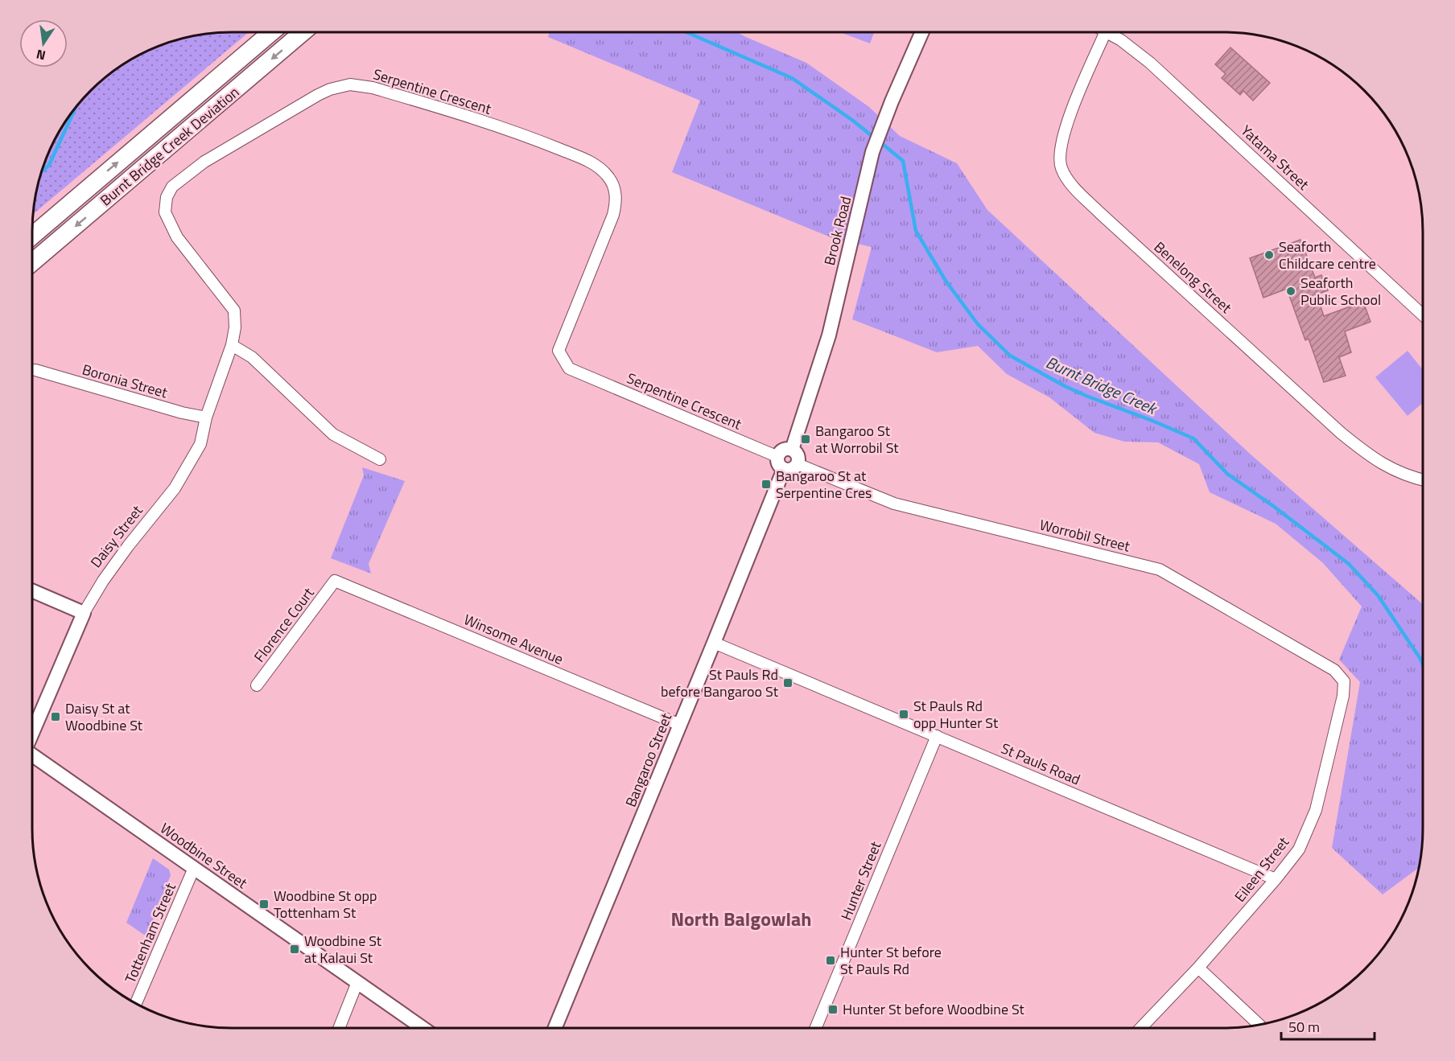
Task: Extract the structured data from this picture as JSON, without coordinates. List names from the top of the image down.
{
  "streets": {
    "highway": ["Burnt Bridge Creek Deviation"],
    "street": [
      "Serpentine Crescent",
      "Yatama Street",
      "Brook Road",
      "Benelong Street",
      "Boronia Street",
      "Worrobil Street",
      "Daisy Street",
      "Florence Court",
      "Winsome Avenue",
      "Bangaroo Street",
      "St Pauls Road",
      "Woodbine Street",
      "Eileen Street",
      "Hunter Street",
      "Tottenham Street"
    ]
  },
  "crossings": [
    ["Serpentine Crescent", "Brook Road"],
    ["Serpentine Crescent", "Worrobil Street"],
    ["Serpentine Crescent", "Daisy Street"],
    ["Serpentine Crescent", "Bangaroo Street"],
    ["Brook Road", "Worrobil Street"],
    ["Brook Road", "Bangaroo Street"],
    ["Boronia Street", "Daisy Street"],
    ["Worrobil Street", "Bangaroo Street"],
    ["Worrobil Street", "Eileen Street"],
    ["Florence Court", "Winsome Avenue"],
    ["Winsome Avenue", "Bangaroo Street"],
    ["Bangaroo Street", "St Pauls Road"],
    ["St Pauls Road", "Eileen Street"],
    ["St Pauls Road", "Hunter Street"],
    ["Woodbine Street", "Tottenham Street"]
  ],
  "districts": ["North Balgowlah"],
  "water": ["Burnt Bridge Creek"],
  "places": {
    "other": ["Seaforth Childcare centre", "Seaforth Public School"],
    "transit": [
      "Bangaroo St at Worrobil St",
      "Bangaroo St at Serpentine Cres",
      "St Pauls Rd before Bangaroo St",
      "St Pauls Rd opp Hunter St",
      "Daisy St at Woodbine St",
      "Woodbine St opp Tottenham St",
      "Woodbine St at Kalaui St",
      "Hunter St before St Pauls Rd",
      "Hunter St before Woodbine St"
    ]
  },
  "scale_bar": "50 m",
  "north": "bottom"
}
